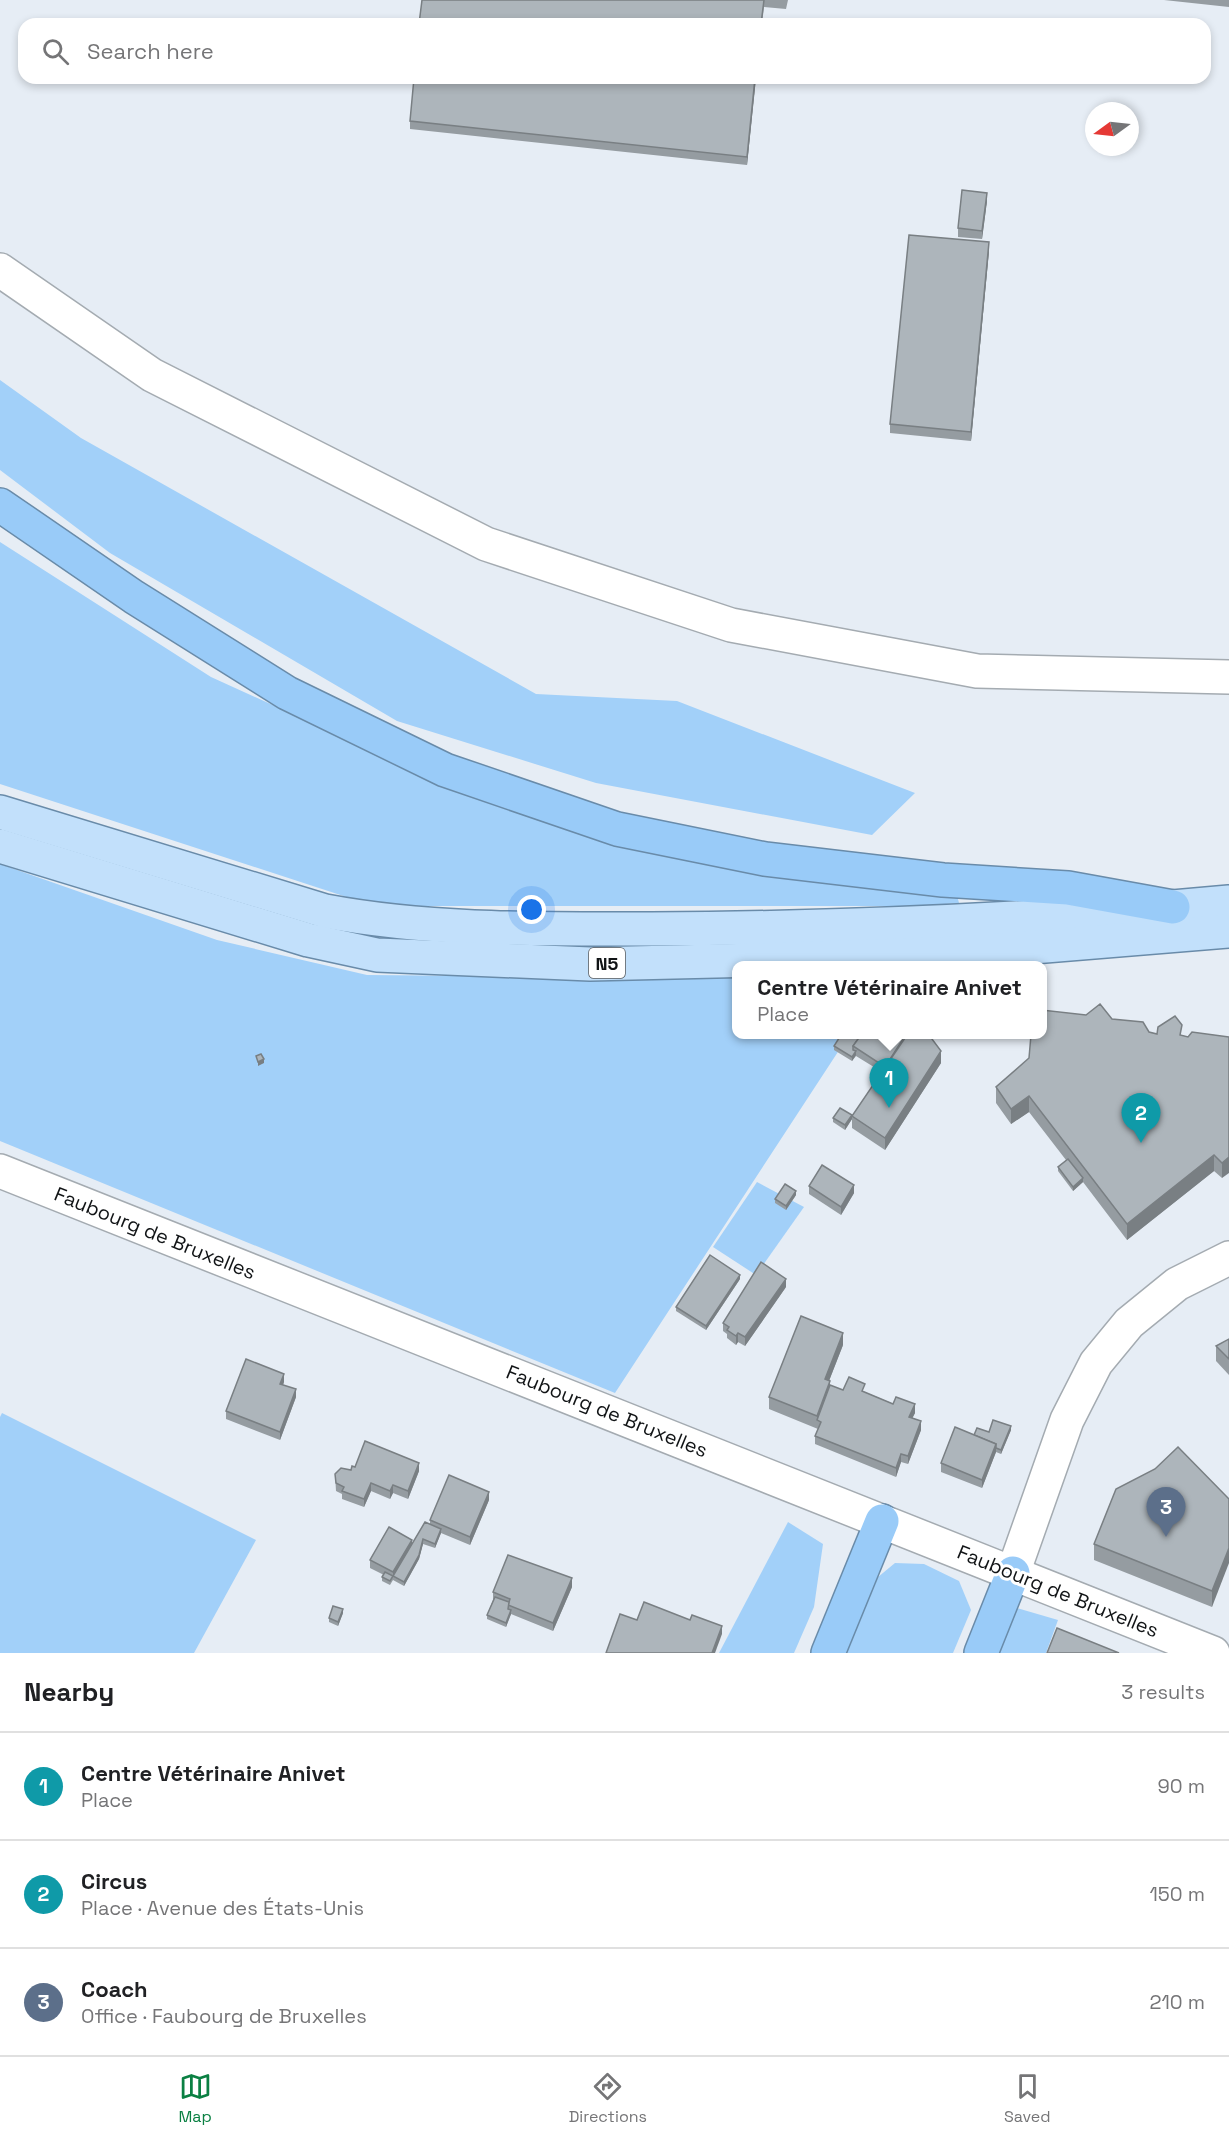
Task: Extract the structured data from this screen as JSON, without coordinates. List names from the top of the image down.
{
  "streets": {
    "main road": ["N5"],
    "street": ["Faubourg de Bruxelles"]
  },
  "north": "left",
  "page": {
    "search": "Search here",
    "popup": ["Centre Vétérinaire Anivet", "Place"],
    "pins": ["1", "2", "3"],
    "heading": ["Nearby", "3 results"],
    "list": [
      {
        "mark": "1",
        "name": "Centre Vétérinaire Anivet",
        "note": "Place",
        "value": "90 m"
      },
      {
        "mark": "2",
        "name": "Circus",
        "note": "Place · Avenue des États-Unis",
        "value": "150 m"
      },
      {
        "mark": "3",
        "name": "Coach",
        "note": "Office · Faubourg de Bruxelles",
        "value": "210 m"
      }
    ],
    "nav": ["Map", "Directions", "Saved"]
  }
}
